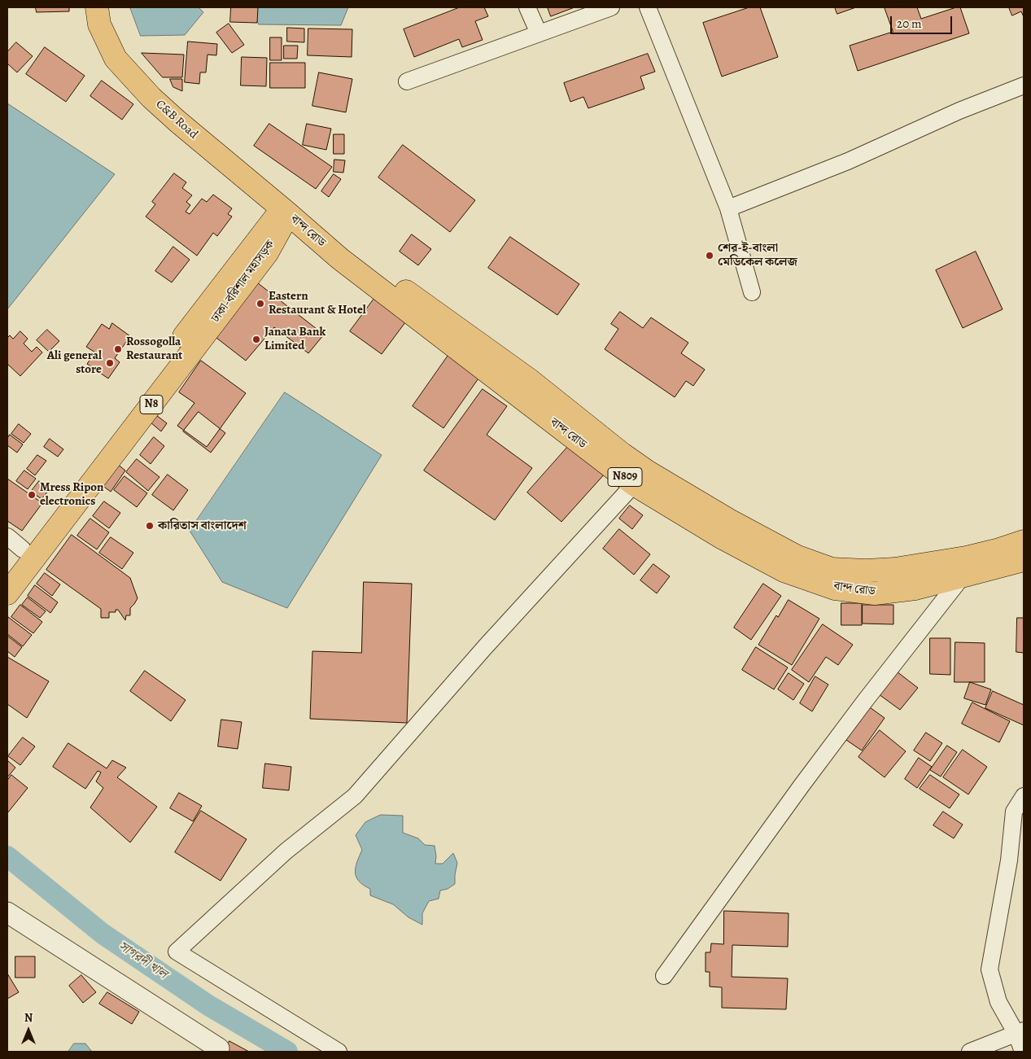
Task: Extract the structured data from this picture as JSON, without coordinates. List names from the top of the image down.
{
  "streets": {
    "highway": [
      "C&B Road",
      "বান্দ রোড",
      "ঢাকা-বরিশাল মহাসড়ক",
      "N8",
      "N809"
    ]
  },
  "crossings": [
    ["C&B Road", "বান্দ রোড"],
    ["C&B Road", "ঢাকা-বরিশাল মহাসড়ক"],
    ["বান্দ রোড", "ঢাকা-বরিশাল মহাসড়ক"]
  ],
  "water": ["সাগরদী খাল"],
  "places": [
    "শের-ই-বাংলা মেডিকেল কলেজ",
    "Eastern Restaurant & Hotel",
    "Janata Bank Limited",
    "Rossogolla Restaurant",
    "Ali general store",
    "Mress Ripon electronics",
    "কারিতাস বাংলাদেশ"
  ],
  "scale_bar": "20 m",
  "north": "top"
}
